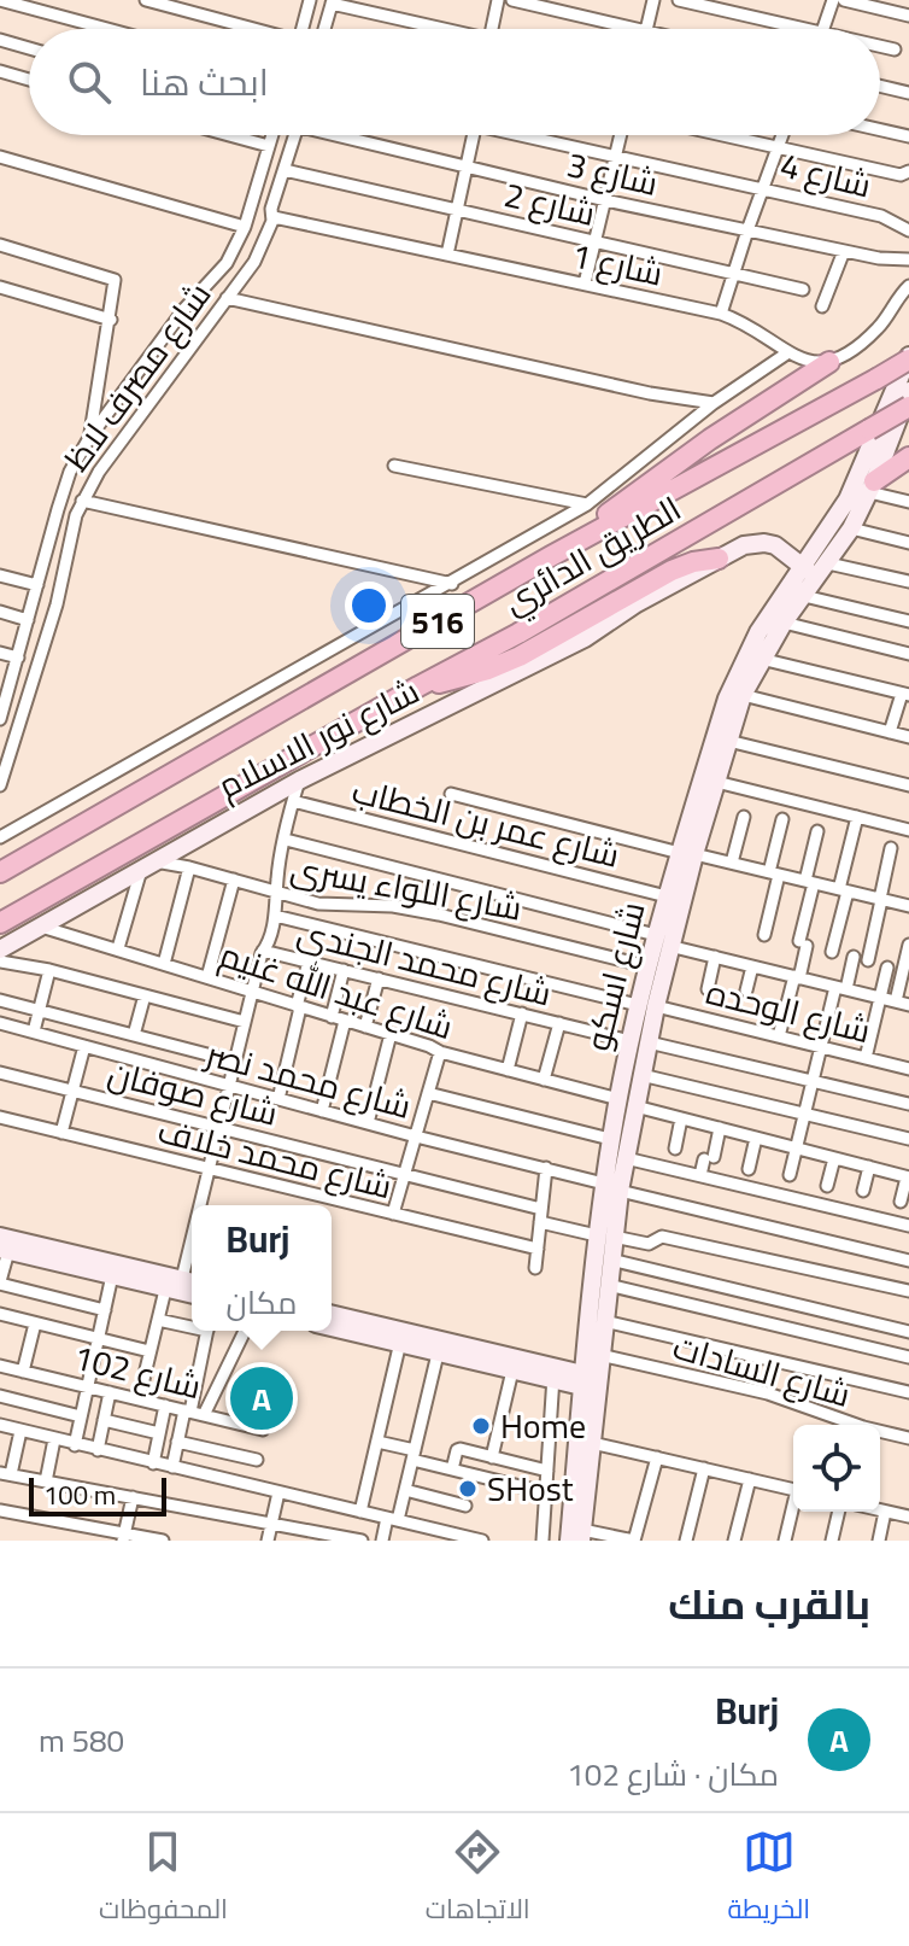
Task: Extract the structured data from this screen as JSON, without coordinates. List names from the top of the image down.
{
  "streets": {
    "highway": ["الطريق الدائري", "516"],
    "main road": ["شارع نور الاسلام", "شارع اسكو"],
    "street": [
      "شارع 3",
      "شارع 4",
      "شارع 2",
      "شارع 1",
      "شارع مصرف لاظ",
      "شارع عمر بن الخطاب",
      "شارع اللواء يسرى",
      "شارع محمد الجندى",
      "شارع عبد الله غنيم",
      "شارع الوحده",
      "شارع محمد نصر",
      "شارع صوفان",
      "شارع محمد خلاف",
      "شارع السادات",
      "شارع 102"
    ]
  },
  "crossings": [
    ["شارع 2", "شارع مصرف لاظ"],
    ["شارع 1", "شارع مصرف لاظ"],
    ["شارع نور الاسلام", "شارع اللواء يسرى"],
    ["شارع نور الاسلام", "شارع اسكو"],
    ["شارع نور الاسلام", "شارع عبد الله غنيم"],
    ["شارع عمر بن الخطاب", "شارع اسكو"],
    ["شارع اللواء يسرى", "شارع اسكو"],
    ["شارع محمد الجندى", "شارع اسكو"],
    ["شارع اسكو", "شارع عبد الله غنيم"],
    ["شارع اسكو", "شارع الوحده"],
    ["شارع اسكو", "شارع محمد نصر"],
    ["شارع اسكو", "شارع السادات"]
  ],
  "places": ["Home", "SHost"],
  "scale_bar": "100 m",
  "page": {
    "search": "ابحث هنا",
    "popup": ["Burj", "مكان"],
    "pins": "A",
    "scale": "100 m",
    "heading": "بالقرب منك",
    "list": [
      {
        "mark": "A",
        "name": "Burj",
        "note": "مكان · شارع 102",
        "value": "580 m"
      }
    ],
    "nav": ["الخريطة", "الاتجاهات", "المحفوظات"]
  }
}
